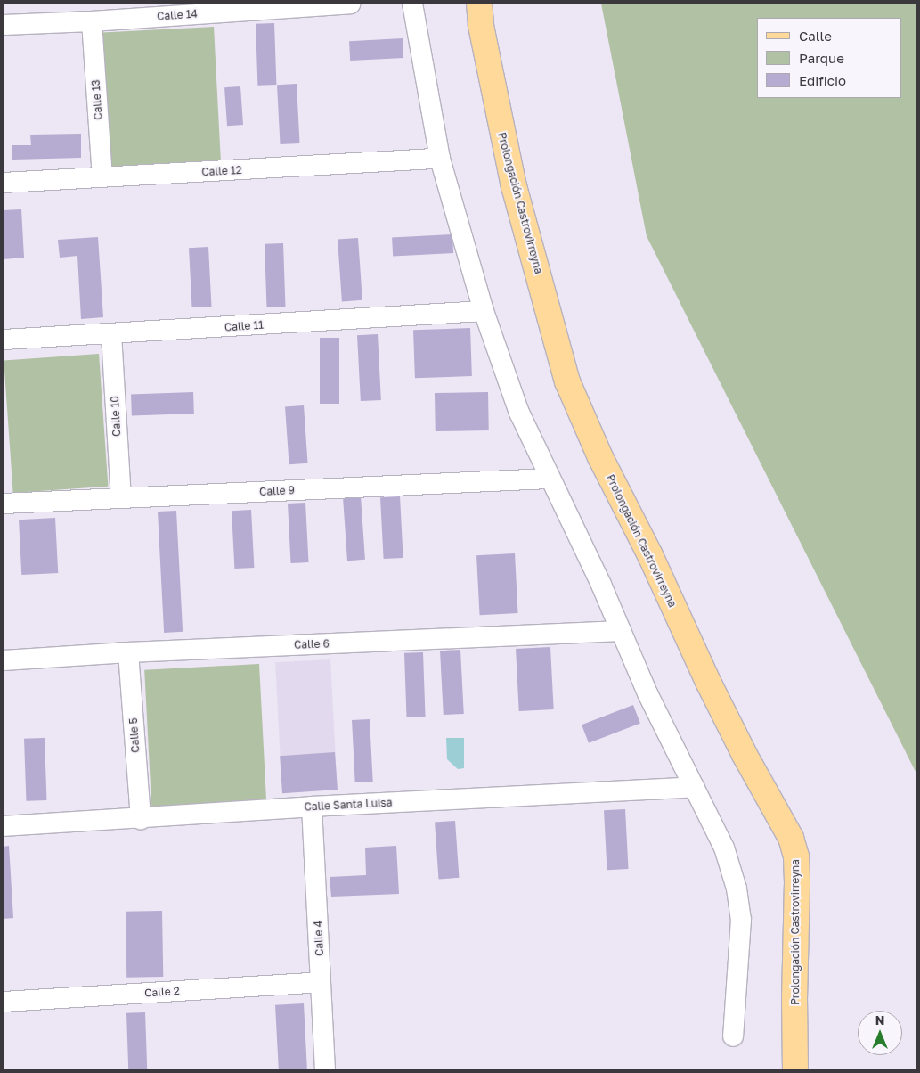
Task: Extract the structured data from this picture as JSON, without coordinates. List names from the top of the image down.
{
  "streets": {
    "main road": ["Prolongación Castrovirreyna"],
    "street": [
      "Calle 14",
      "Calle 13",
      "Calle 12",
      "Calle 11",
      "Calle 10",
      "Calle 9",
      "Calle 6",
      "Calle 5",
      "Calle Santa Luisa",
      "Calle 4",
      "Calle 2"
    ]
  },
  "crossings": [
    ["Calle 14", "Calle 13"],
    ["Calle 13", "Calle 12"],
    ["Calle 11", "Calle 10"],
    ["Calle 10", "Calle 9"],
    ["Calle 6", "Calle 5"],
    ["Calle 5", "Calle Santa Luisa"],
    ["Calle Santa Luisa", "Calle 4"],
    ["Calle 4", "Calle 2"]
  ],
  "legend": ["Calle", "Parque", "Edificio"],
  "north": "top"
}
